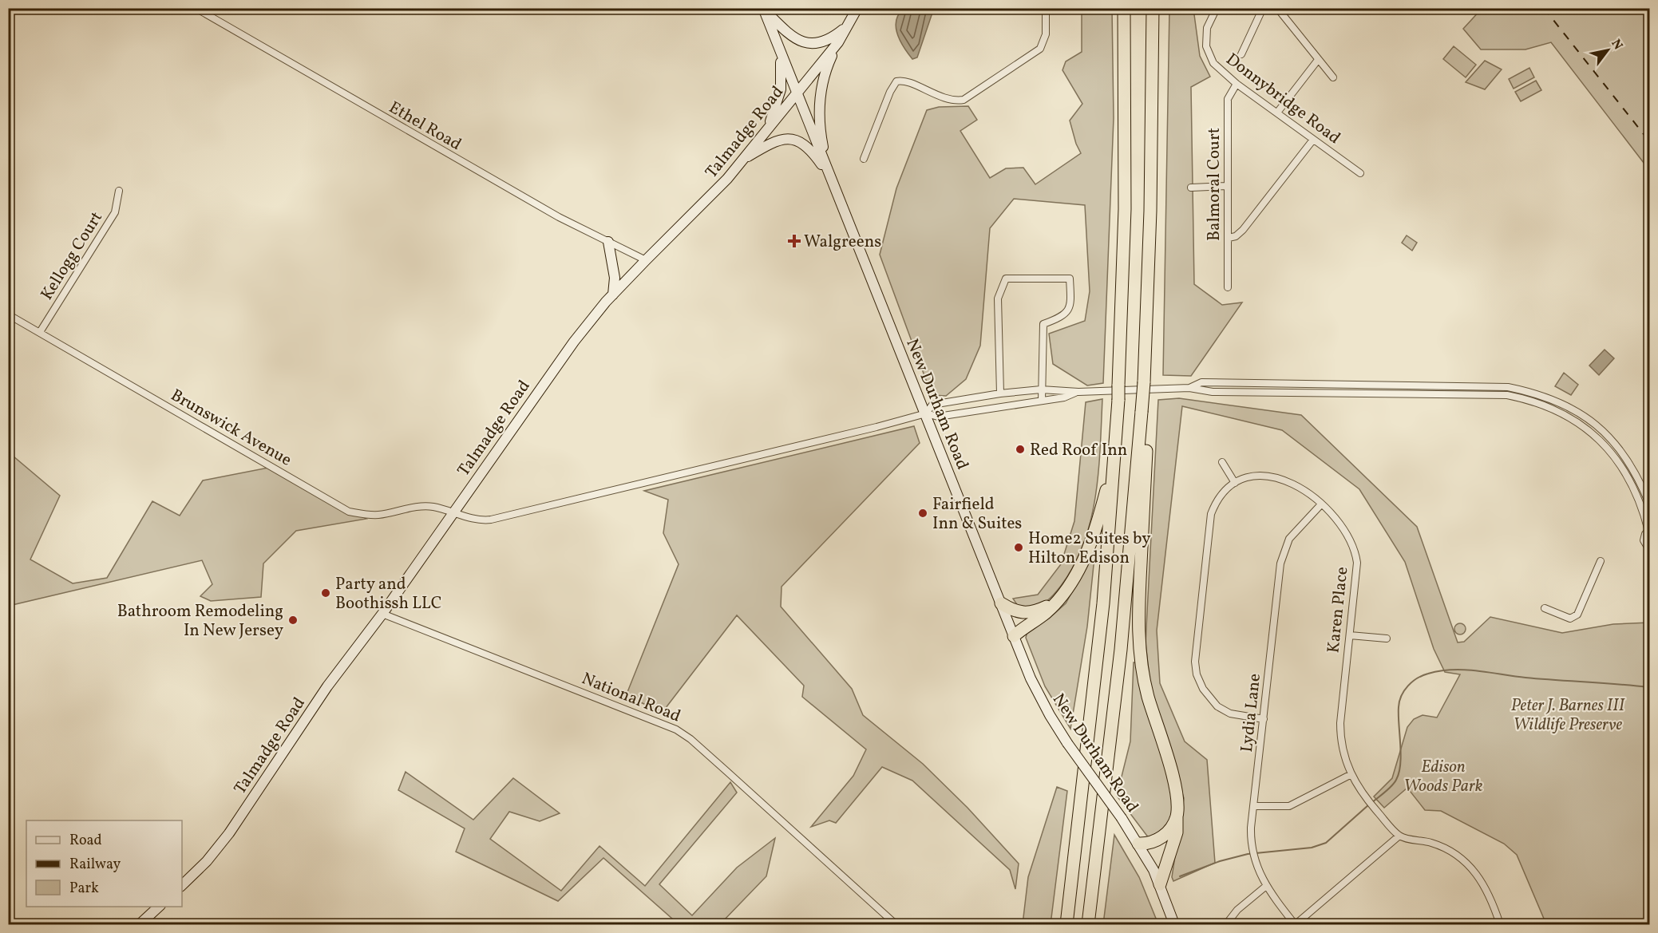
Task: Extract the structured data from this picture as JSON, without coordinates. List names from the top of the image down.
{
  "streets": {
    "street": [
      "Donnybridge Road",
      "Ethel Road",
      "Talmadge Road",
      "Balmoral Court",
      "Kellogg Court",
      "New Durham Road",
      "Brunswick Avenue",
      "Karen Place",
      "National Road",
      "Lydia Lane"
    ]
  },
  "crossings": [
    ["Donnybridge Road", "Balmoral Court"],
    ["Ethel Road", "Talmadge Road"],
    ["Talmadge Road", "New Durham Road"],
    ["Talmadge Road", "Brunswick Avenue"],
    ["Talmadge Road", "National Road"],
    ["Kellogg Court", "Brunswick Avenue"],
    ["New Durham Road", "Brunswick Avenue"],
    ["Karen Place", "Lydia Lane"]
  ],
  "parks": ["Peter J. Barnes III Wildlife Preserve", "Edison Woods Park"],
  "places": {
    "health": ["Walgreens"],
    "other": [
      "Red Roof Inn",
      "Fairfield Inn & Suites",
      "Home2 Suites by Hilton Edison",
      "Party and Boothissh LLC",
      "Bathroom Remodeling In New Jersey"
    ]
  },
  "legend": ["Road", "Railway", "Park"],
  "north": "top right"
}
